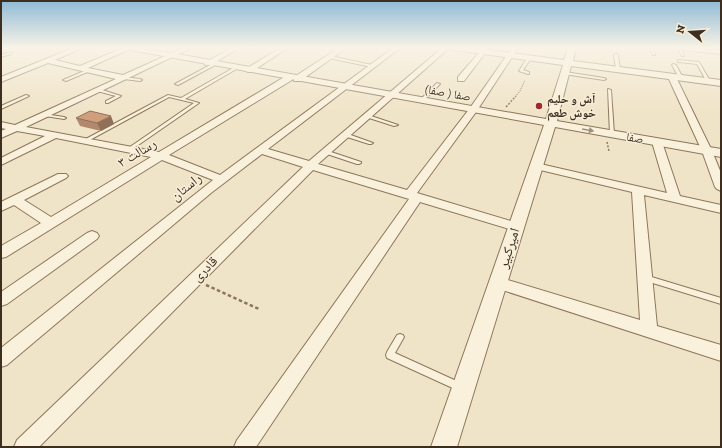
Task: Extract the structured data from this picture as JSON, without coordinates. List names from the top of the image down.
{
  "streets": {
    "street": [
      "صفا ( صفا)",
      "صفا",
      "رسالت ۳",
      "راستان",
      "امیرکبیر",
      "قادری"
    ]
  },
  "crossings": [
    ["صفا ( صفا)", "صفا"],
    ["صفا ( صفا)", "رسالت ۳"],
    ["صفا ( صفا)", "راستان"],
    ["صفا ( صفا)", "امیرکبیر"],
    ["صفا ( صفا)", "قادری"],
    ["صفا", "امیرکبیر"]
  ],
  "places": ["آش و حلیم خوش طعم"],
  "north": "left"
}
